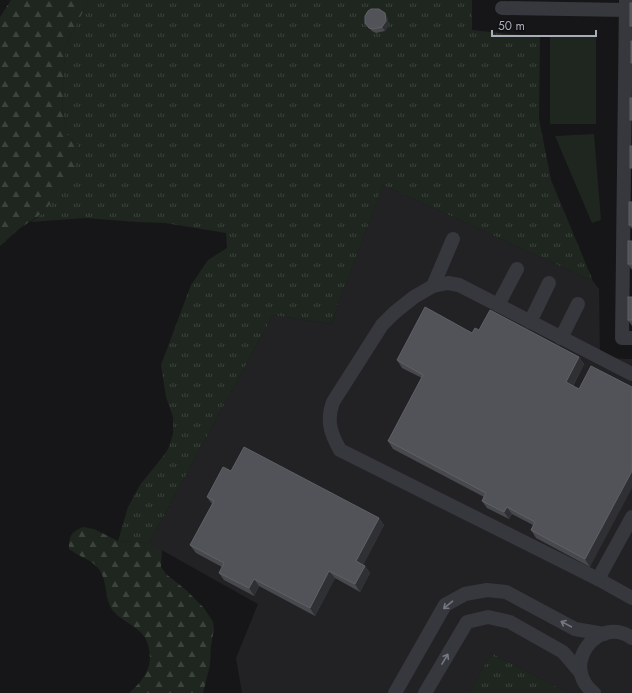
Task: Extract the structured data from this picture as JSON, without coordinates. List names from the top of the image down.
{
  "scale_bar": "50 m"
}
